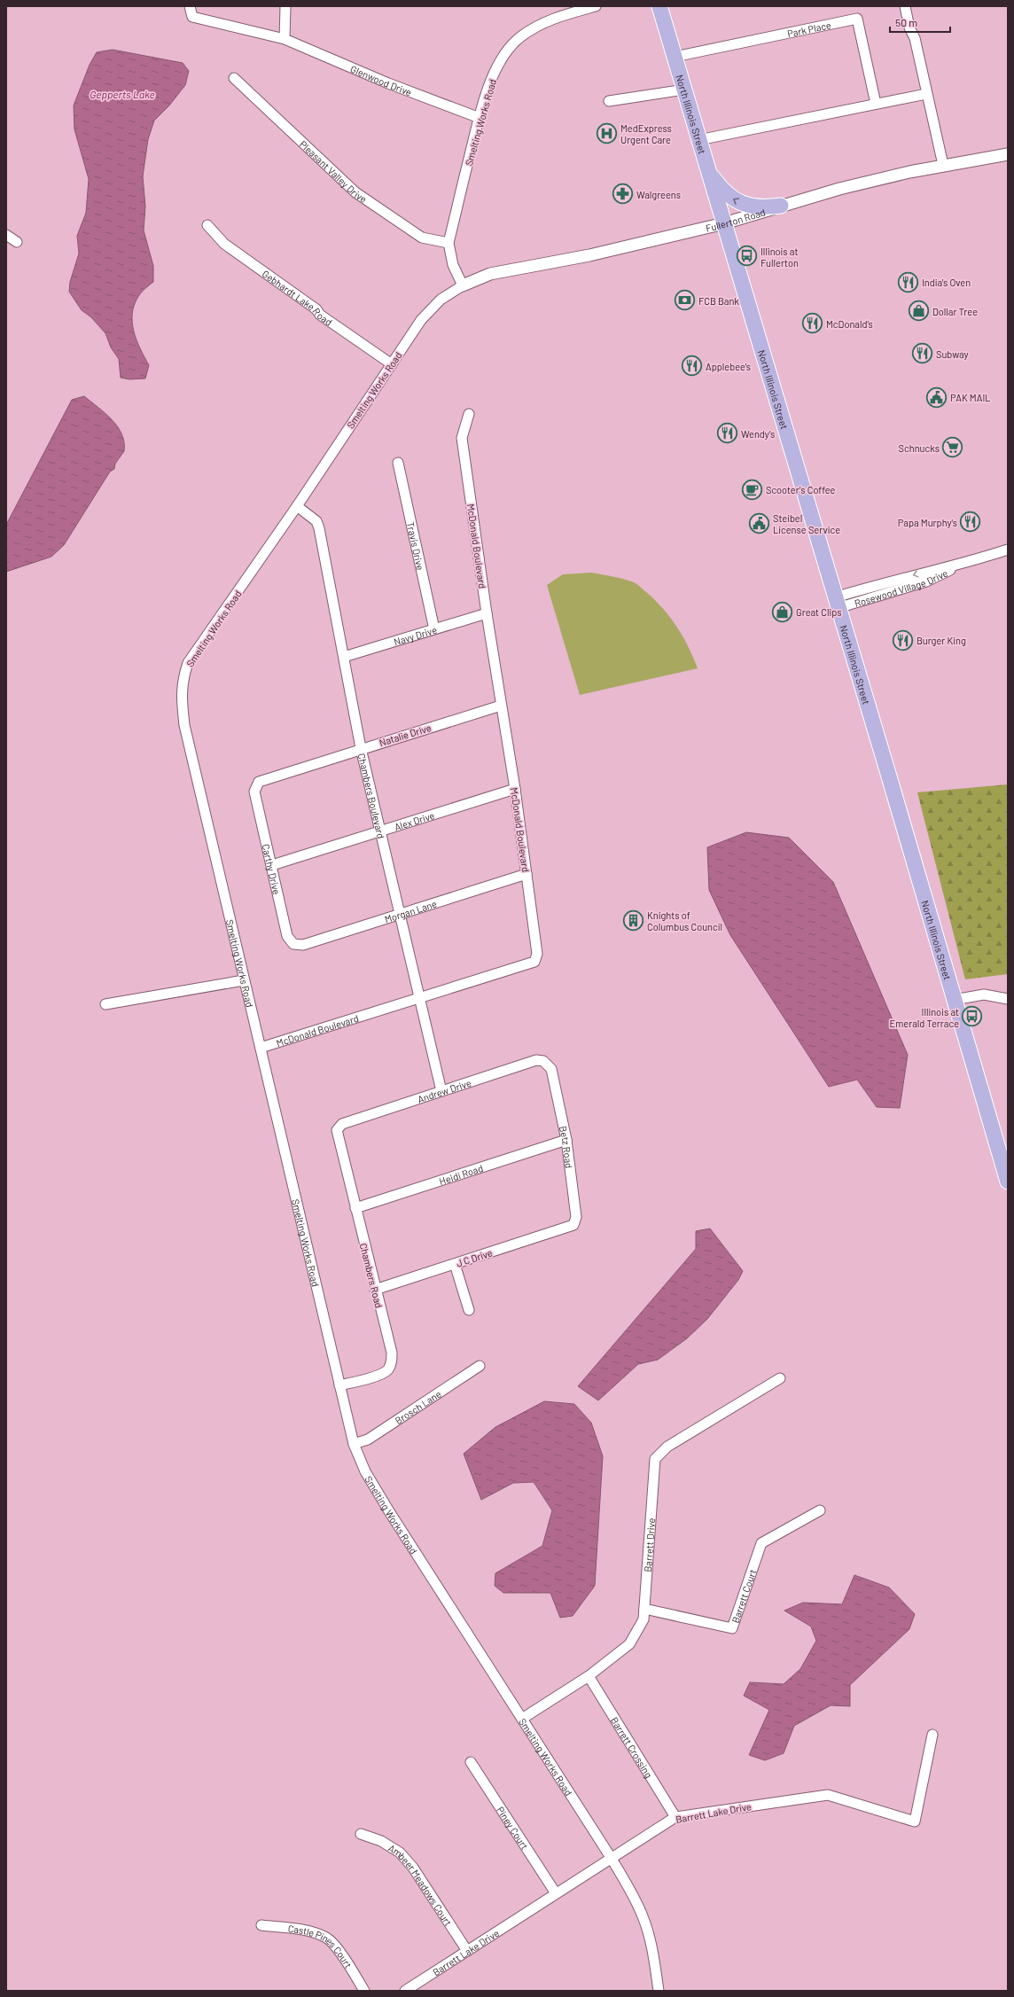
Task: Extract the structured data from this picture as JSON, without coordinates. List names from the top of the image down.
{
  "streets": {
    "main road": ["North Illinois Street"],
    "street": [
      "Park Place",
      "Glenwood Drive",
      "Smelting Works Road",
      "Pleasant Valley Drive",
      "Fullerton Road",
      "Gebhardt Lake Road",
      "Travis Drive",
      "McDonald Boulevard",
      "Rosewood Village Drive",
      "Navy Drive",
      "Natalie Drive",
      "Chambers Boulevard",
      "Alex Drive",
      "Carthy Drive",
      "Morgan Lane",
      "Andrew Drive",
      "Betz Road",
      "Heidi Road",
      "J C Drive",
      "Chambers Road",
      "Brosch Lane",
      "Barrett Drive",
      "Barrett Court",
      "Barrett Crossing",
      "Barrett Lake Drive",
      "Piney Court",
      "Ambeer Meadows Court",
      "Castle Pines Court"
    ]
  },
  "crossings": [
    ["Park Place", "North Illinois Street"],
    ["Glenwood Drive", "Smelting Works Road"],
    ["North Illinois Street", "Fullerton Road"],
    ["North Illinois Street", "Rosewood Village Drive"],
    ["Smelting Works Road", "Pleasant Valley Drive"],
    ["Smelting Works Road", "Fullerton Road"],
    ["Smelting Works Road", "Gebhardt Lake Road"],
    ["Smelting Works Road", "McDonald Boulevard"],
    ["Smelting Works Road", "Chambers Boulevard"],
    ["Smelting Works Road", "Chambers Road"],
    ["Smelting Works Road", "Brosch Lane"],
    ["Smelting Works Road", "Barrett Drive"],
    ["Smelting Works Road", "Barrett Lake Drive"],
    ["Travis Drive", "Navy Drive"],
    ["McDonald Boulevard", "Navy Drive"],
    ["McDonald Boulevard", "Natalie Drive"],
    ["McDonald Boulevard", "Chambers Boulevard"],
    ["McDonald Boulevard", "Alex Drive"],
    ["McDonald Boulevard", "Morgan Lane"],
    ["Navy Drive", "Chambers Boulevard"],
    ["Natalie Drive", "Chambers Boulevard"],
    ["Natalie Drive", "Carthy Drive"],
    ["Chambers Boulevard", "Alex Drive"],
    ["Chambers Boulevard", "Morgan Lane"],
    ["Chambers Boulevard", "Andrew Drive"],
    ["Alex Drive", "Carthy Drive"],
    ["Carthy Drive", "Morgan Lane"],
    ["Andrew Drive", "Betz Road"],
    ["Andrew Drive", "Chambers Road"],
    ["Betz Road", "Heidi Road"],
    ["Betz Road", "J C Drive"],
    ["Heidi Road", "Chambers Road"],
    ["J C Drive", "Chambers Road"],
    ["Barrett Drive", "Barrett Court"],
    ["Barrett Drive", "Barrett Crossing"],
    ["Barrett Crossing", "Barrett Lake Drive"],
    ["Barrett Lake Drive", "Piney Court"],
    ["Barrett Lake Drive", "Ambeer Meadows Court"]
  ],
  "water": ["Gepperts Lake"],
  "places": {
    "hospital": ["MedExpress Urgent Care"],
    "pharmacy": ["Walgreens"],
    "bus stop": ["Illinois at Fullerton", "Illinois at Emerald Terrace"],
    "restaurant": [
      "India's Oven",
      "McDonald's",
      "Subway",
      "Applebee's",
      "Wendy's",
      "Papa Murphy's",
      "Burger King"
    ],
    "bank": ["FCB Bank"],
    "shop": ["Dollar Tree", "Great Clips"],
    "public building": ["PAK MAIL", "Steibel License Service"],
    "supermarket": ["Schnucks"],
    "cafe": ["Scooter's Coffee"],
    "building": ["Knights of Columbus Council"]
  },
  "scale_bar": "50 m"
}
